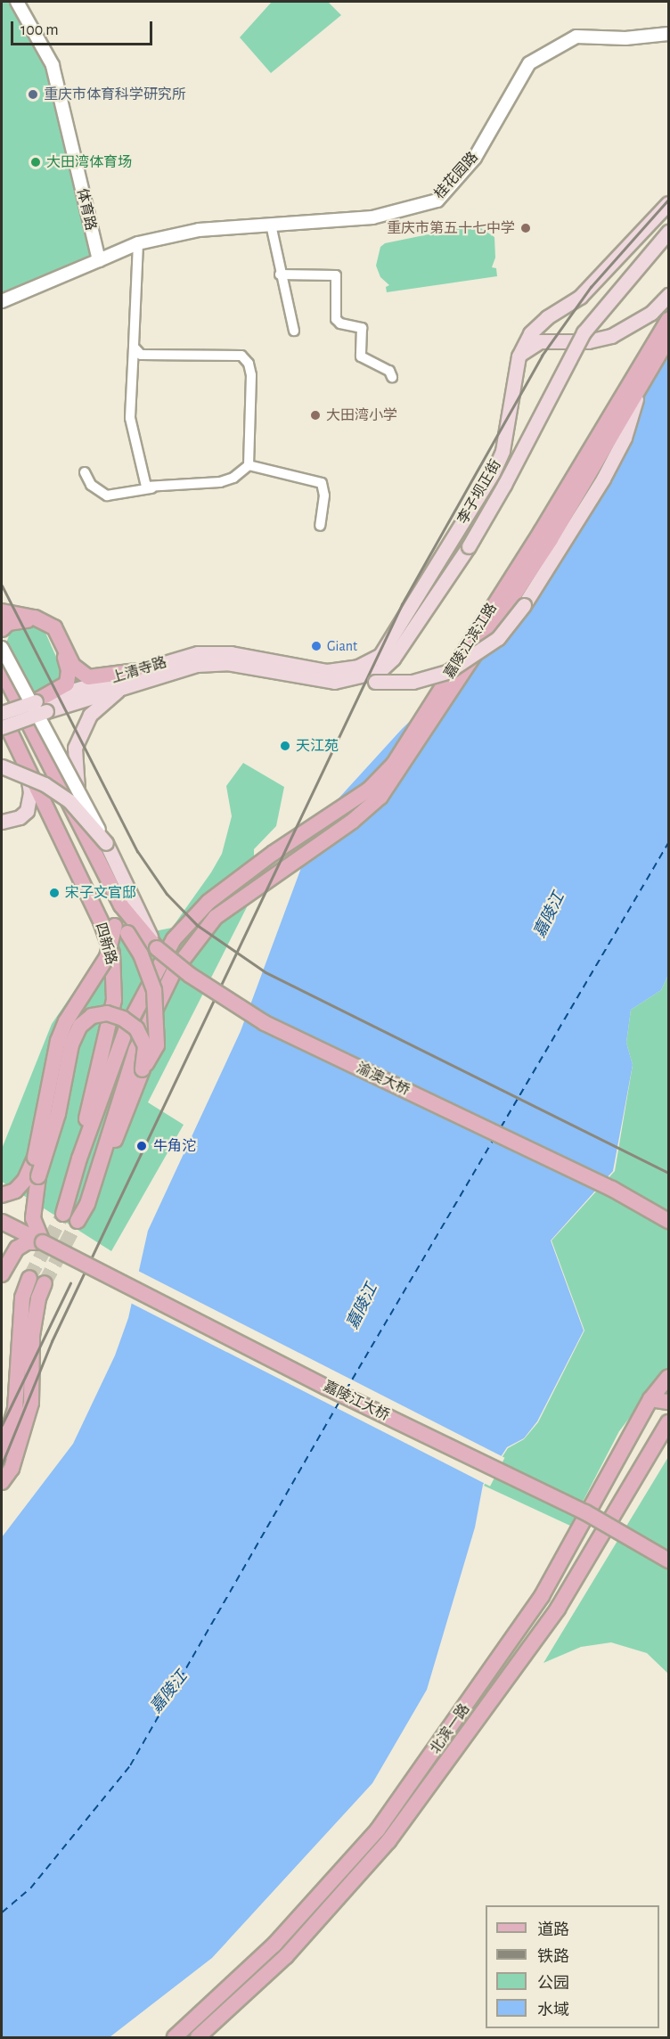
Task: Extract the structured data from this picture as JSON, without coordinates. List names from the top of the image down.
{
  "streets": {
    "main road": [
      "李子坝正街",
      "嘉陵江滨江路",
      "上清寺路",
      "四新路",
      "渝澳大桥",
      "嘉陵江大桥",
      "北滨一路"
    ],
    "street": ["桂花园路", "体育路"]
  },
  "crossings": [
    ["桂花园路", "体育路"],
    ["李子坝正街", "上清寺路"],
    ["嘉陵江滨江路", "四新路"],
    ["上清寺路", "四新路"]
  ],
  "water": ["嘉陵江"],
  "places": [
    "重庆市体育科学研究所",
    "大田湾体育场",
    "重庆市第五十七中学",
    "大田湾小学",
    "Giant",
    "天江苑",
    "宋子文官邸",
    "牛角沱"
  ],
  "legend": [
    "道路",
    "铁路",
    "公园",
    "水域"
  ],
  "scale_bar": "100 m"
}
